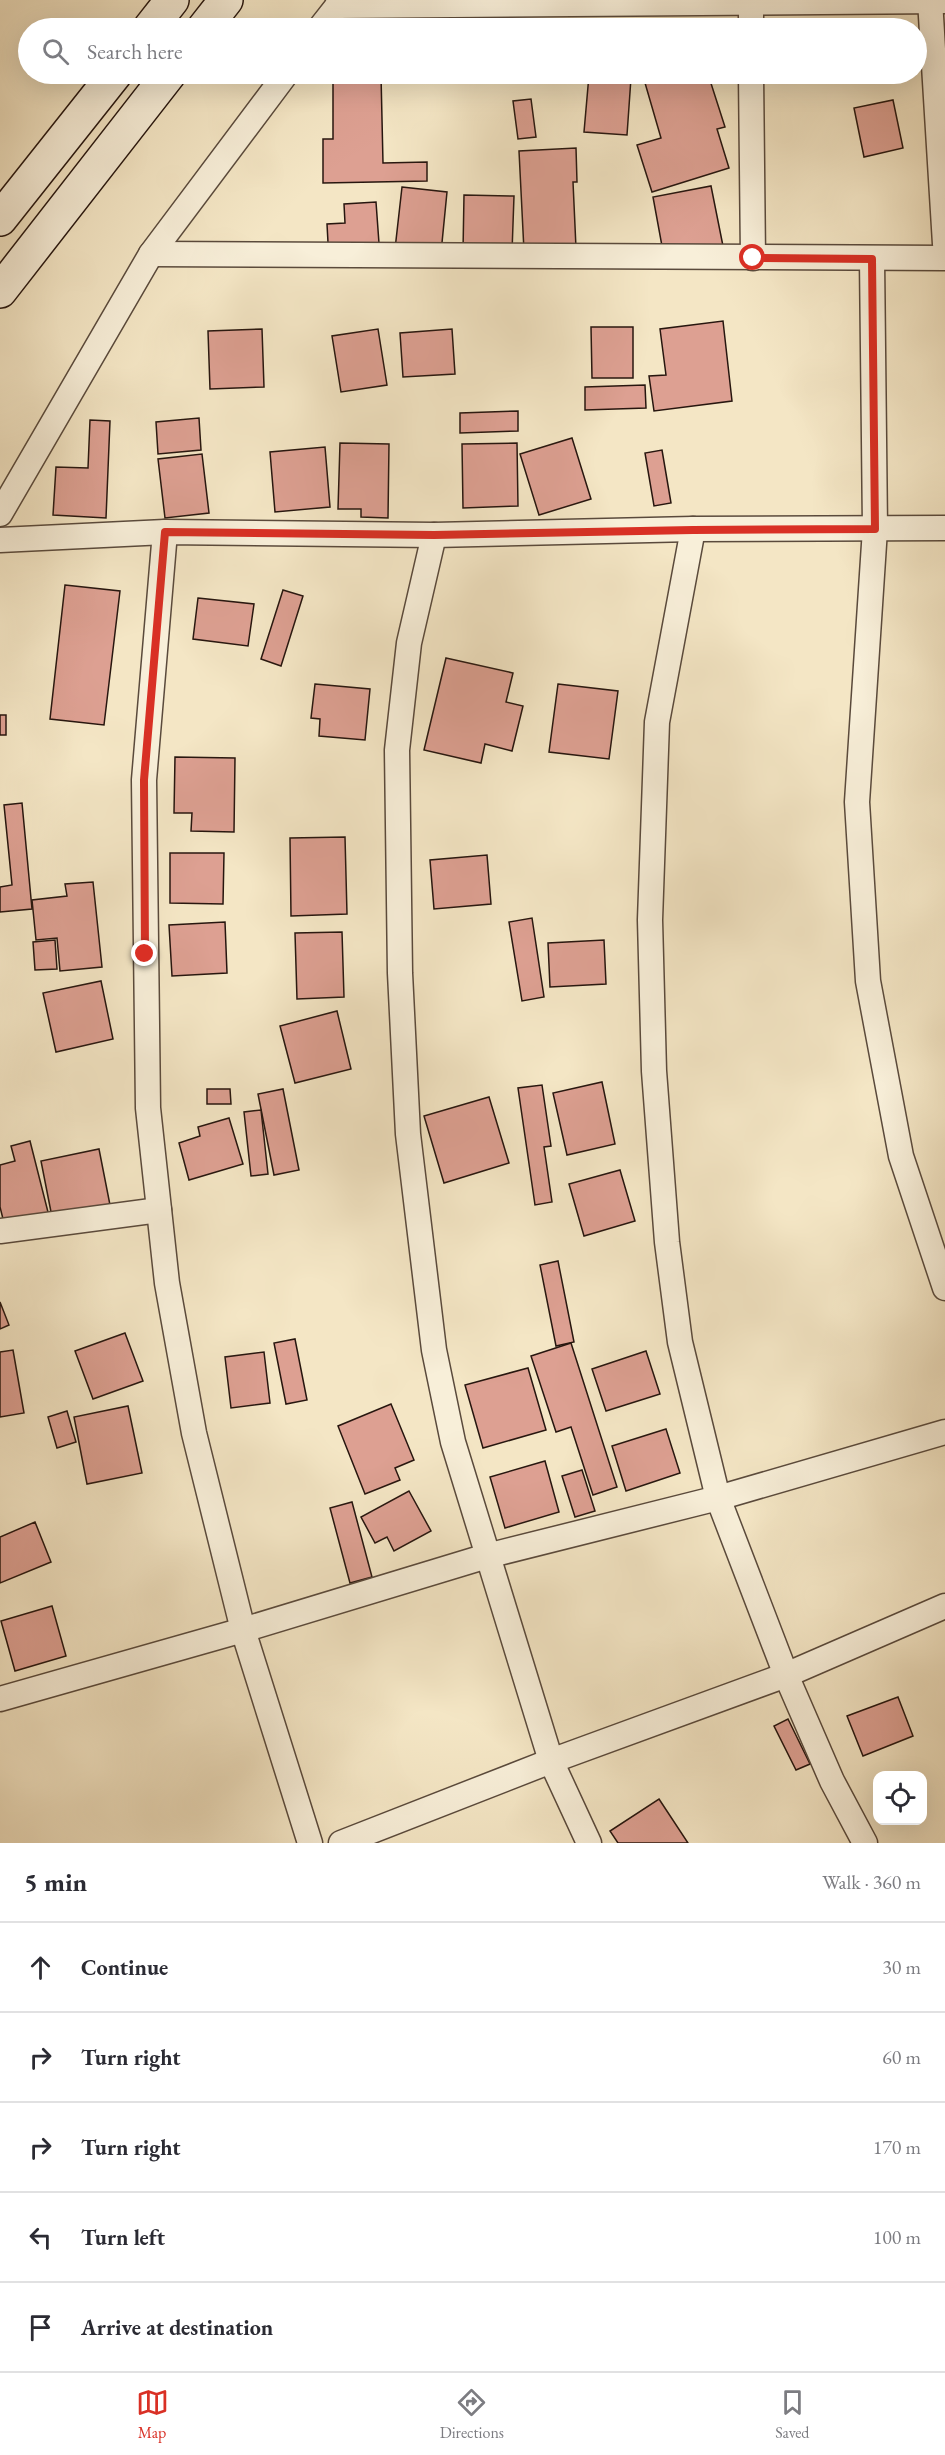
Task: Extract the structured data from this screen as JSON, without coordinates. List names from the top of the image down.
{
  "page": {
    "search": "Search here",
    "heading": ["5 min", "Walk · 360 m"],
    "list": [
      ["Continue", "30 m"],
      ["Turn right", "60 m"],
      ["Turn right", "170 m"],
      ["Turn left", "100 m"],
      "Arrive at destination"
    ],
    "nav": ["Map", "Directions", "Saved"]
  }
}
